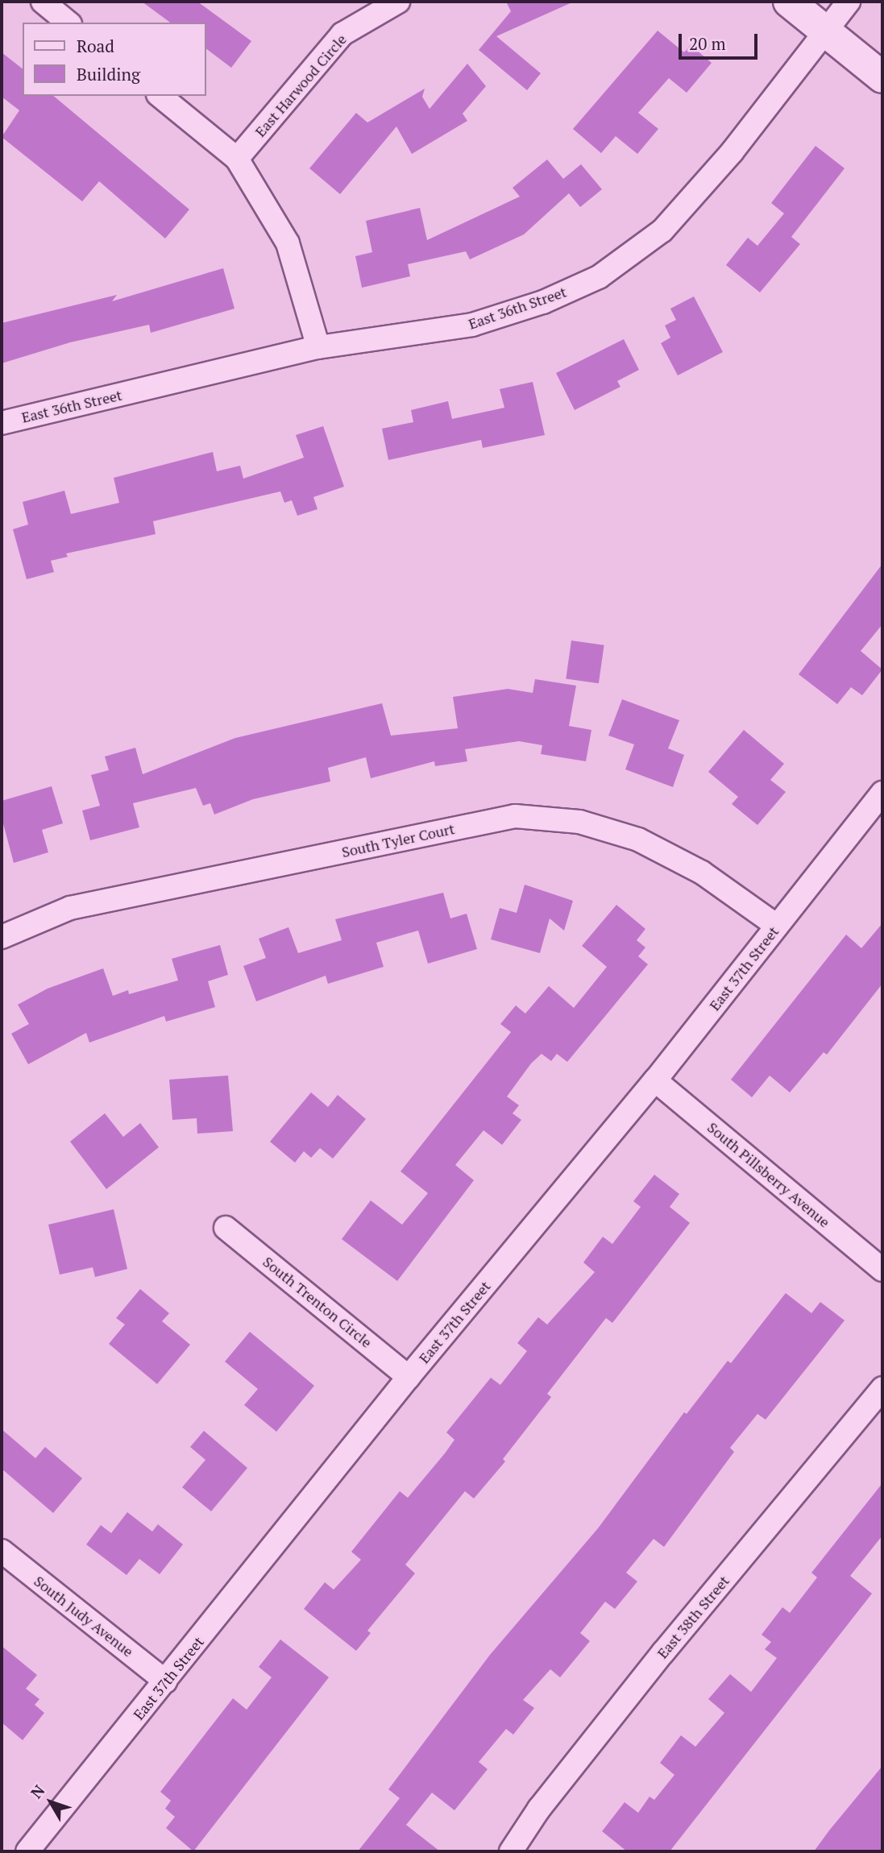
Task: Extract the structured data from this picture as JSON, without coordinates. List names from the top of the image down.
{
  "streets": {
    "street": [
      "East Harwood Circle",
      "East 36th Street",
      "South Tyler Court",
      "East 37th Street",
      "South Pillsberry Avenue",
      "South Trenton Circle",
      "South Judy Avenue",
      "East 38th Street"
    ]
  },
  "crossings": [
    ["South Tyler Court", "East 37th Street"],
    ["East 37th Street", "South Pillsberry Avenue"],
    ["East 37th Street", "South Trenton Circle"],
    ["East 37th Street", "South Judy Avenue"]
  ],
  "legend": ["Road", "Building"],
  "scale_bar": "20 m",
  "north": "top left"
}
